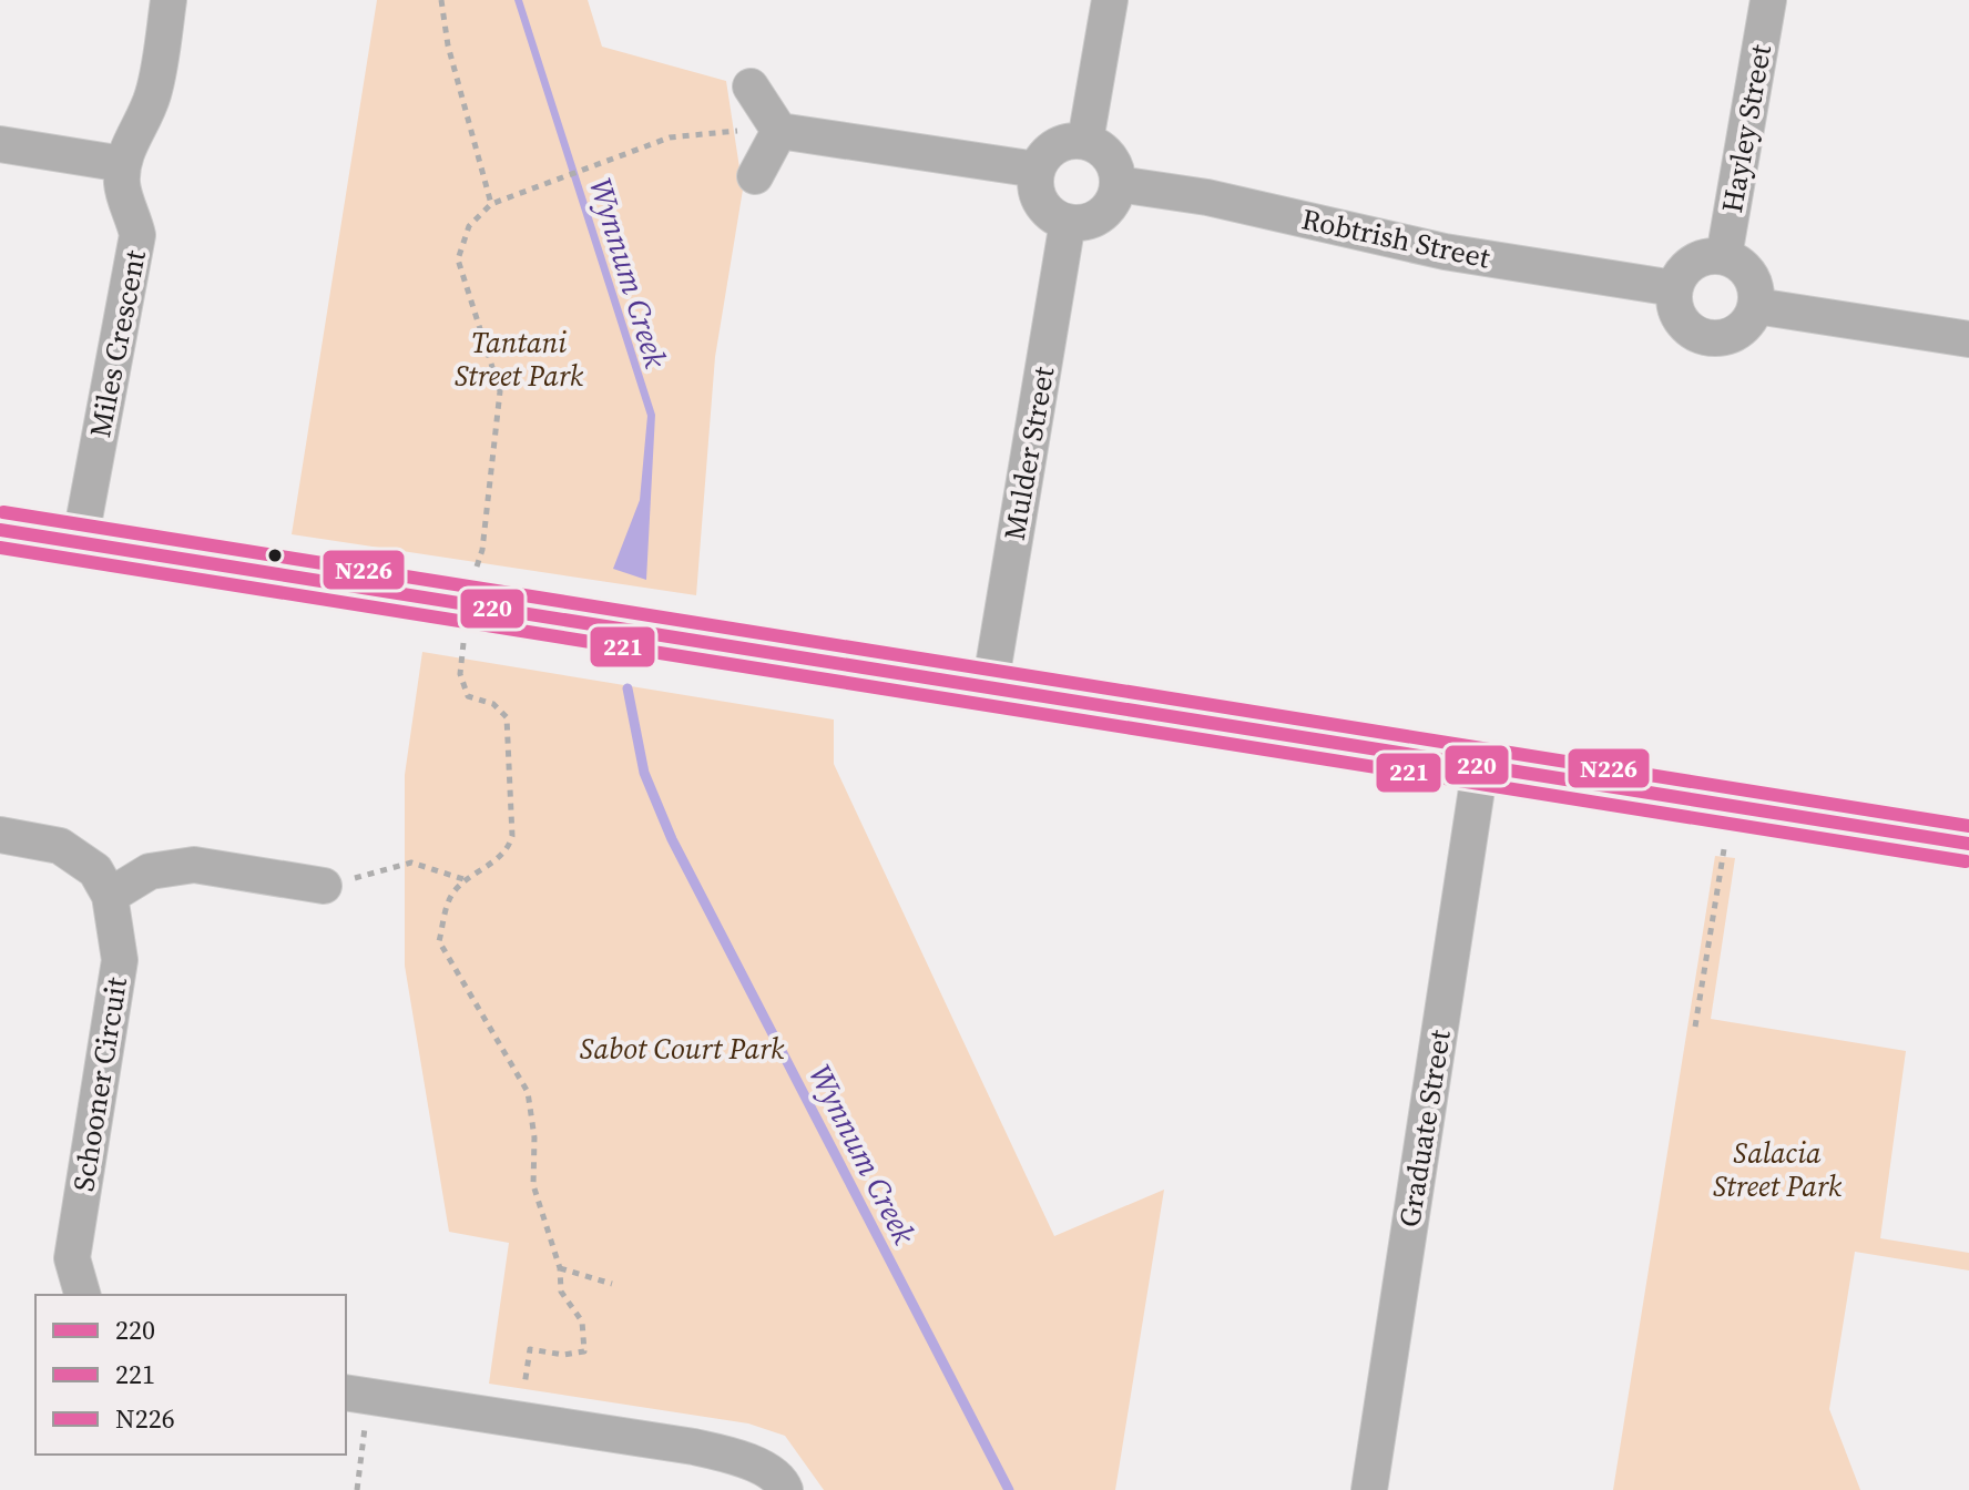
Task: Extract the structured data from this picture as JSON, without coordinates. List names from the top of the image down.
{
  "streets": {
    "street": [
      "Hayley Street",
      "Robtrish Street",
      "Miles Crescent",
      "Mulder Street",
      "Schooner Circuit",
      "Graduate Street"
    ]
  },
  "crossings": [
    ["Hayley Street", "Robtrish Street"],
    ["Robtrish Street", "Mulder Street"]
  ],
  "water": ["Wynnum Creek"],
  "parks": ["Tantani Street Park", "Sabot Court Park", "Salacia Street Park"],
  "lines": ["transit line N226", "transit line 220", "transit line 221"],
  "legend": ["220", "221", "N226"]
}
